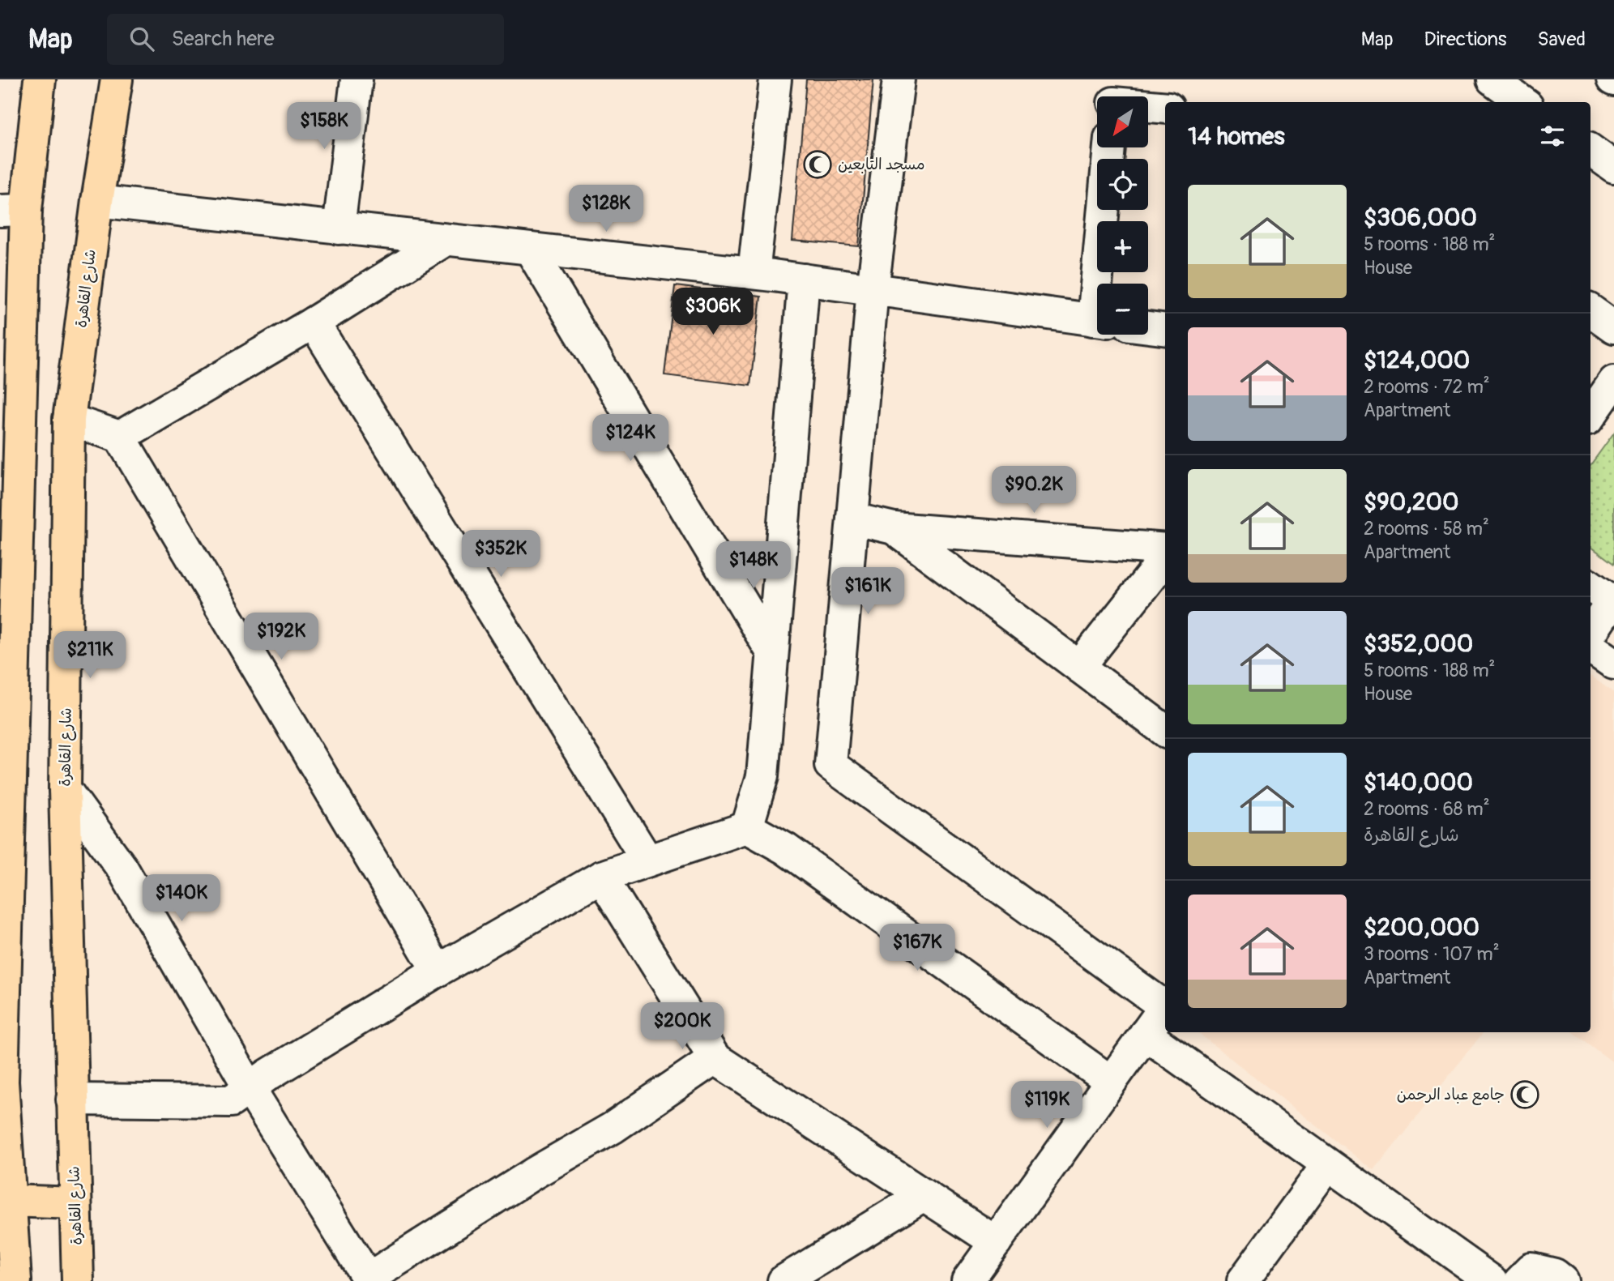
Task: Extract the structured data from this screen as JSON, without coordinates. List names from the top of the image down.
{
  "streets": {
    "main road": ["شارع القاهرة"]
  },
  "places": {
    "mosque": ["مسجد التابعين", "جامع عباد الرحمن"]
  },
  "north": "bottom left",
  "page": {
    "header": "Map",
    "search": "Search here",
    "nav": ["Map", "Directions", "Saved"],
    "map_buttons": ["+", "−"],
    "price": [
      "$158K",
      "$128K",
      "$306K",
      "$124K",
      "$90.2K",
      "$352K",
      "$148K",
      "$161K",
      "$192K",
      "$211K",
      "$140K",
      "$167K",
      "$200K",
      "$119K"
    ],
    "heading": "14 homes",
    "list": [
      {
        "name": "$306,000",
        "note": "5 rooms · 188 m² · House"
      },
      {
        "name": "$124,000",
        "note": "2 rooms · 72 m² · Apartment"
      },
      {
        "name": "$90,200",
        "note": "2 rooms · 58 m² · Apartment"
      },
      {
        "name": "$352,000",
        "note": "5 rooms · 188 m² · House"
      },
      {
        "name": "$140,000",
        "note": "2 rooms · 68 m² · شارع القاهرة"
      },
      {
        "name": "$200,000",
        "note": "3 rooms · 107 m² · Apartment"
      }
    ]
  }
}
